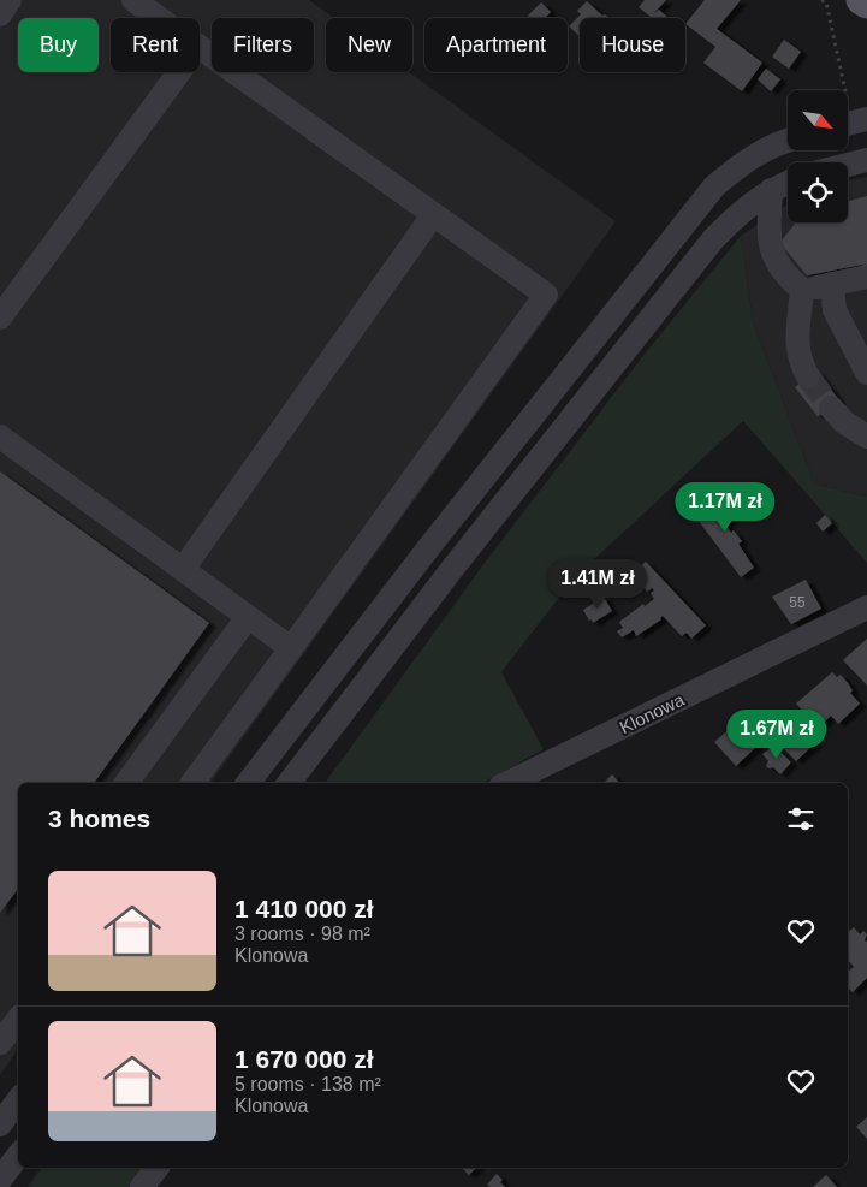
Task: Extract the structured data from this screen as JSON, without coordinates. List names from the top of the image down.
{
  "streets": {
    "street": ["Klonowa"]
  },
  "house_numbers": ["55"],
  "north": "bottom right",
  "page": {
    "chip": [
      "Buy",
      "Rent",
      "Filters",
      "New",
      "Apartment",
      "House"
    ],
    "price": ["1.17M zł", "1.41M zł", "1.67M zł"],
    "heading": "3 homes",
    "list": [
      {
        "name": "1 410 000 zł",
        "note": "3 rooms · 98 m² · Klonowa"
      },
      {
        "name": "1 670 000 zł",
        "note": "5 rooms · 138 m² · Klonowa"
      }
    ]
  }
}
